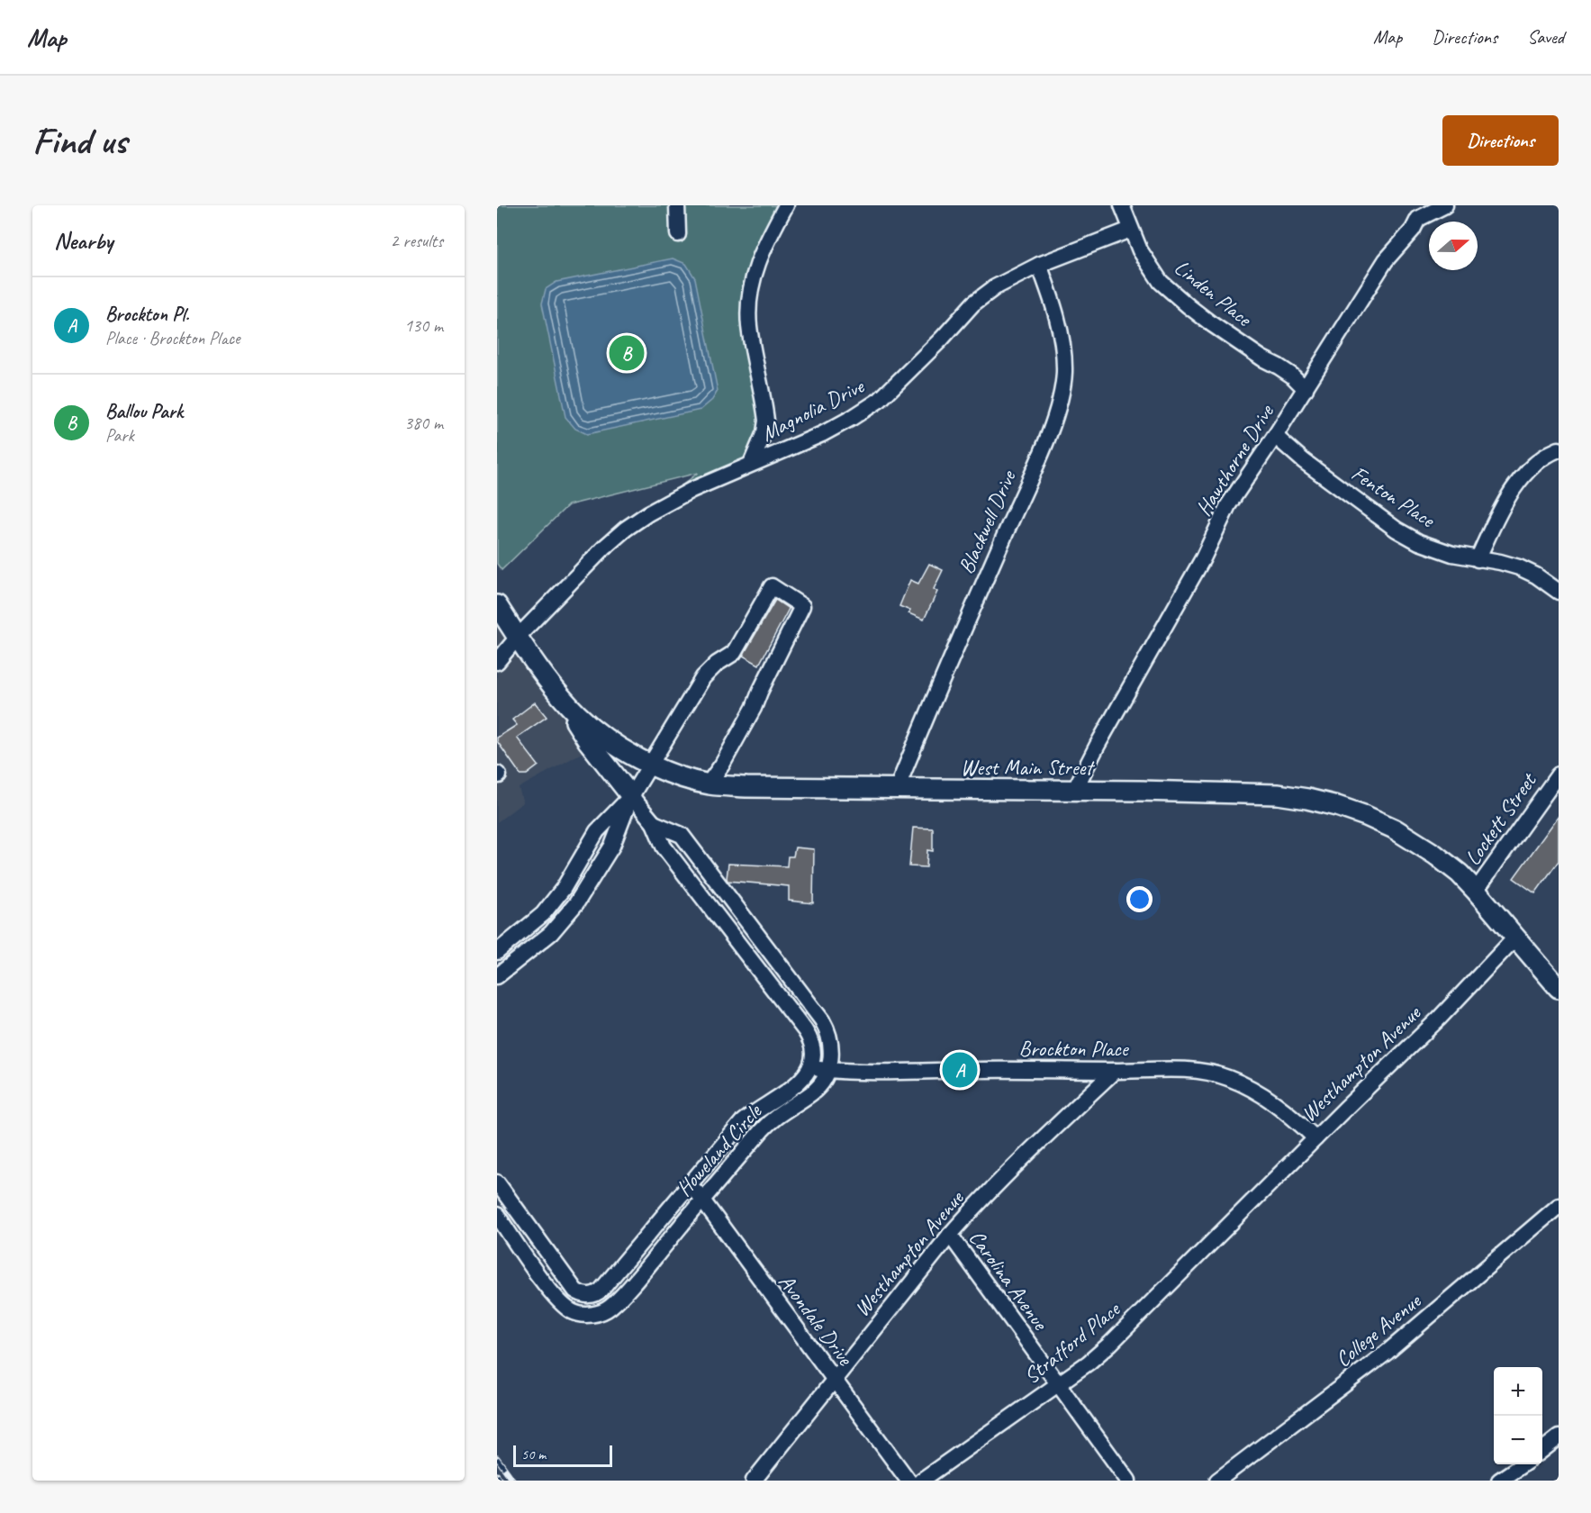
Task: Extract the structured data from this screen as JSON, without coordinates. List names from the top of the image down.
{
  "streets": {
    "main road": ["West Main Street"],
    "street": [
      "Linden Place",
      "Magnolia Drive",
      "Hawthorne Drive",
      "Fenton Place",
      "Blackwell Drive",
      "Lockett Street",
      "Brockton Place",
      "Westhampton Avenue",
      "Howeland Circle",
      "Carolina Avenue",
      "Avondale Drive",
      "College Avenue",
      "Stratford Place"
    ]
  },
  "crossings": [
    ["Linden Place", "Magnolia Drive"],
    ["Linden Place", "Hawthorne Drive"],
    ["Magnolia Drive", "Blackwell Drive"],
    ["Magnolia Drive", "West Main Street"],
    ["Hawthorne Drive", "Fenton Place"],
    ["Hawthorne Drive", "West Main Street"],
    ["Blackwell Drive", "West Main Street"],
    ["West Main Street", "Lockett Street"],
    ["West Main Street", "Westhampton Avenue"],
    ["Brockton Place", "Westhampton Avenue"],
    ["Brockton Place", "Howeland Circle"],
    ["Westhampton Avenue", "Carolina Avenue"],
    ["Westhampton Avenue", "Avondale Drive"],
    ["Westhampton Avenue", "Stratford Place"],
    ["Howeland Circle", "Avondale Drive"],
    ["Carolina Avenue", "Stratford Place"]
  ],
  "scale_bar": "50 m",
  "north": "right",
  "page": {
    "header": "Map",
    "nav": ["Map", "Directions", "Saved"],
    "buttons": "Directions",
    "title": "Find us",
    "heading": ["Nearby", "2 results"],
    "list": [
      {
        "mark": "A",
        "name": "Brockton Pl.",
        "note": "Place · Brockton Place",
        "value": "130 m"
      },
      {
        "mark": "B",
        "name": "Ballou Park",
        "note": "Park",
        "value": "380 m"
      }
    ],
    "pins": ["B", "A"],
    "map_buttons": ["+", "−"],
    "scale": "50 m"
  }
}
